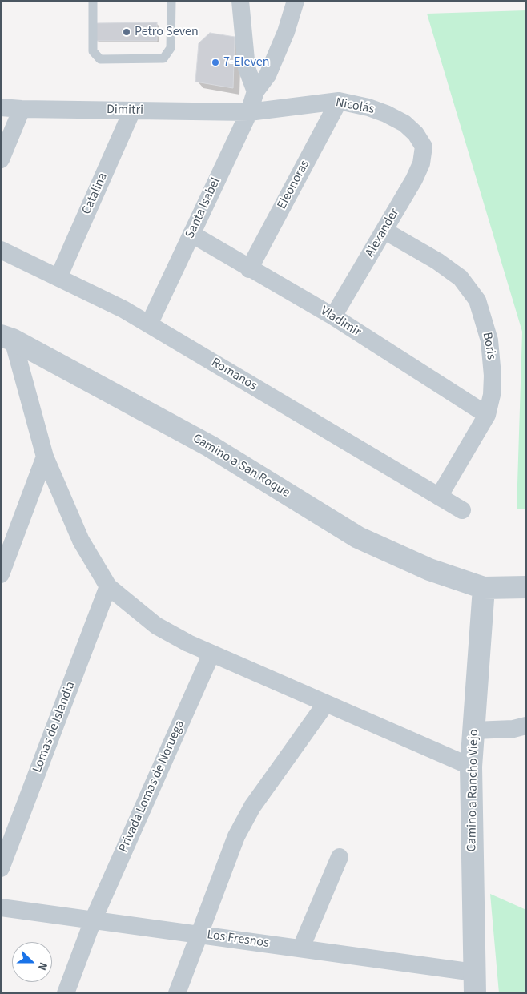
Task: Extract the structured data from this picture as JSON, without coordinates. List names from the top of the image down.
{
  "streets": {
    "street": [
      "Nicolás",
      "Dimitri",
      "Eleonoras",
      "Catalina",
      "Santa Isabel",
      "Alexander",
      "Vladimir",
      "Boris",
      "Romanos",
      "Camino a San Roque",
      "Lomas de Islandia",
      "Privada Lomas de Noruega",
      "Camino a Rancho Viejo",
      "Los Fresnos"
    ]
  },
  "crossings": [
    ["Nicolás", "Dimitri"],
    ["Nicolás", "Eleonoras"],
    ["Nicolás", "Santa Isabel"],
    ["Nicolás", "Alexander"],
    ["Dimitri", "Catalina"],
    ["Dimitri", "Santa Isabel"],
    ["Eleonoras", "Vladimir"],
    ["Catalina", "Romanos"],
    ["Santa Isabel", "Vladimir"],
    ["Santa Isabel", "Romanos"],
    ["Alexander", "Vladimir"],
    ["Alexander", "Boris"],
    ["Vladimir", "Boris"],
    ["Boris", "Romanos"],
    ["Camino a San Roque", "Camino a Rancho Viejo"],
    ["Privada Lomas de Noruega", "Los Fresnos"],
    ["Camino a Rancho Viejo", "Los Fresnos"]
  ],
  "places": ["Petro Seven", "7-Eleven"],
  "north": "right"
}
